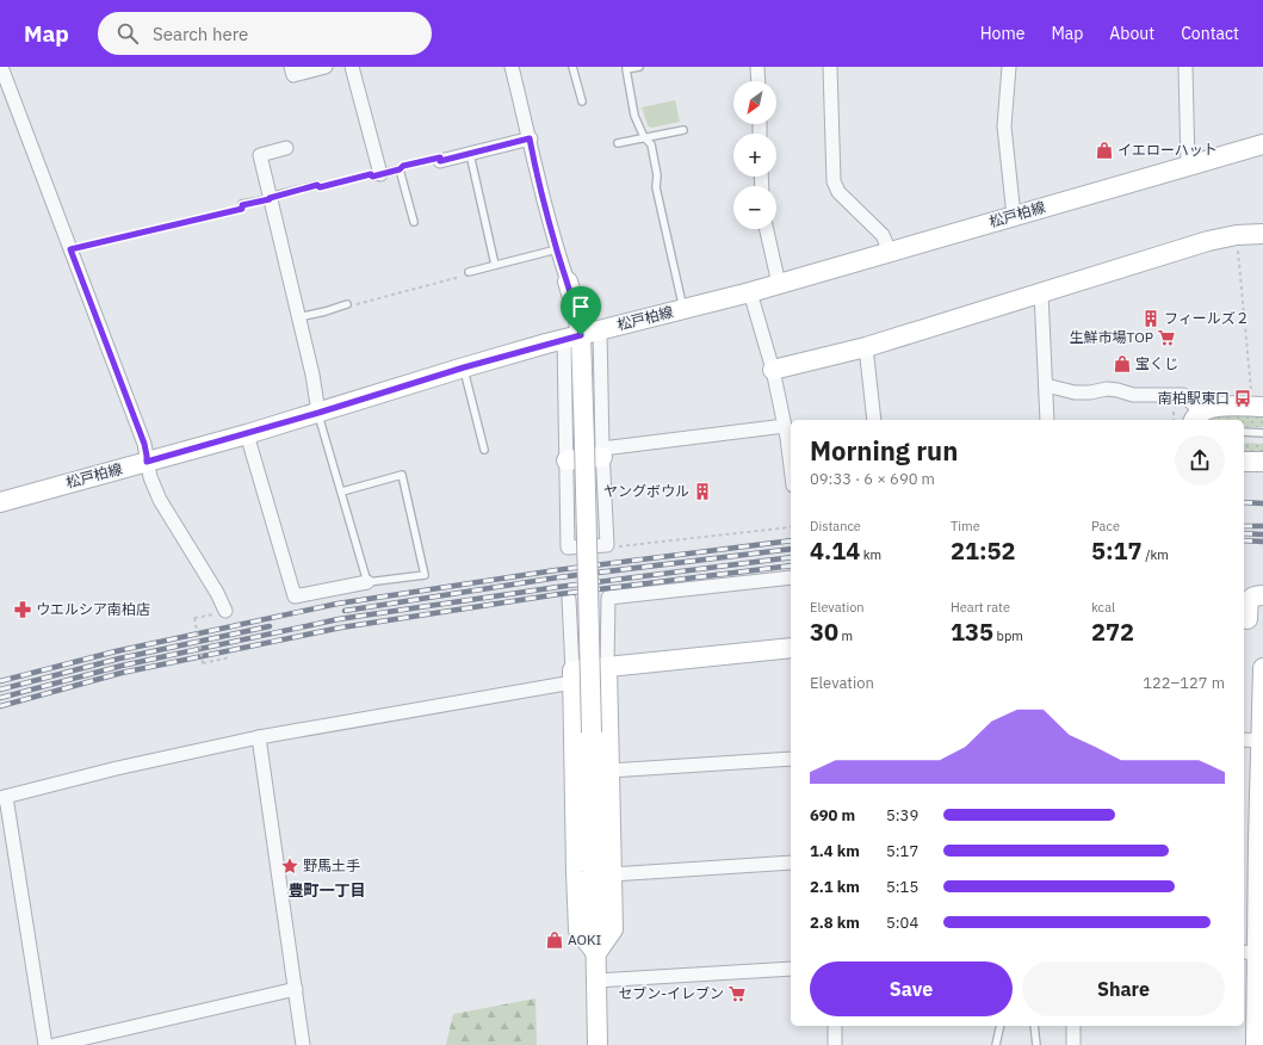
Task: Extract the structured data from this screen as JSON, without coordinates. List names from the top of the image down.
{
  "streets": {
    "street": ["松戸柏線"]
  },
  "districts": ["豊町一丁目"],
  "places": {
    "shop": ["イエローハット", "宝くじ", "AOKI"],
    "building": ["フィールズ２", "ヤングボウル"],
    "supermarket": ["生鮮市場TOP", "セブン-イレブン"],
    "bus stop": ["南柏駅東口"],
    "pharmacy": ["ウエルシア南柏店"],
    "place": ["野馬土手"]
  },
  "north": "bottom left",
  "page": {
    "header": "Map",
    "search": "Search here",
    "nav": [
      "Home",
      "Map",
      "About",
      "Contact"
    ],
    "map_buttons": ["+", "−"],
    "heading": ["Morning run", "09:33 · 6 × 690 m"],
    "stats": [
      ["Distance", "4.14 km"],
      ["Time", "21:52"],
      ["Pace", "5:17 /km"],
      ["Elevation", "30 m"],
      ["Heart rate", "135 bpm"],
      ["kcal", "272"]
    ],
    "chart": ["Elevation", "122–127 m"],
    "list": [
      {
        "name": "690 m",
        "note": "5:39"
      },
      {
        "name": "1.4 km",
        "note": "5:17"
      },
      {
        "name": "2.1 km",
        "note": "5:15"
      },
      {
        "name": "2.8 km",
        "note": "5:04"
      }
    ],
    "buttons": ["Save", "Share"]
  }
}
